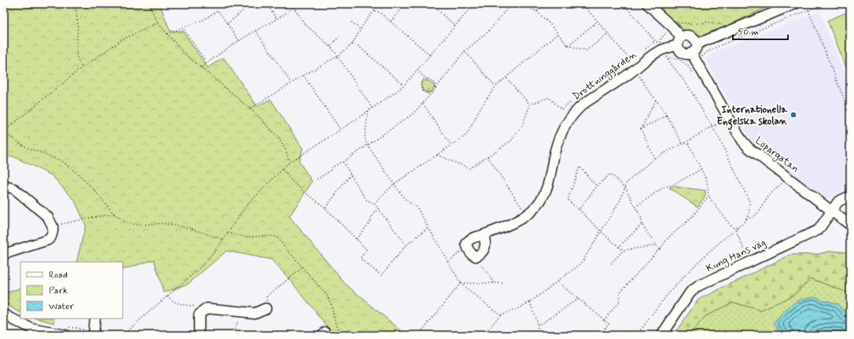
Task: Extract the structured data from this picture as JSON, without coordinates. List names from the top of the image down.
{
  "streets": {
    "street": ["Drottninggården", "Löpargatan", "Kung Hans väg"]
  },
  "crossings": [
    ["Drottninggården", "Löpargatan"],
    ["Löpargatan", "Kung Hans väg"]
  ],
  "places": ["Internationella Engelska skolan"],
  "legend": ["Road", "Park", "Water"],
  "scale_bar": "50 m"
}
